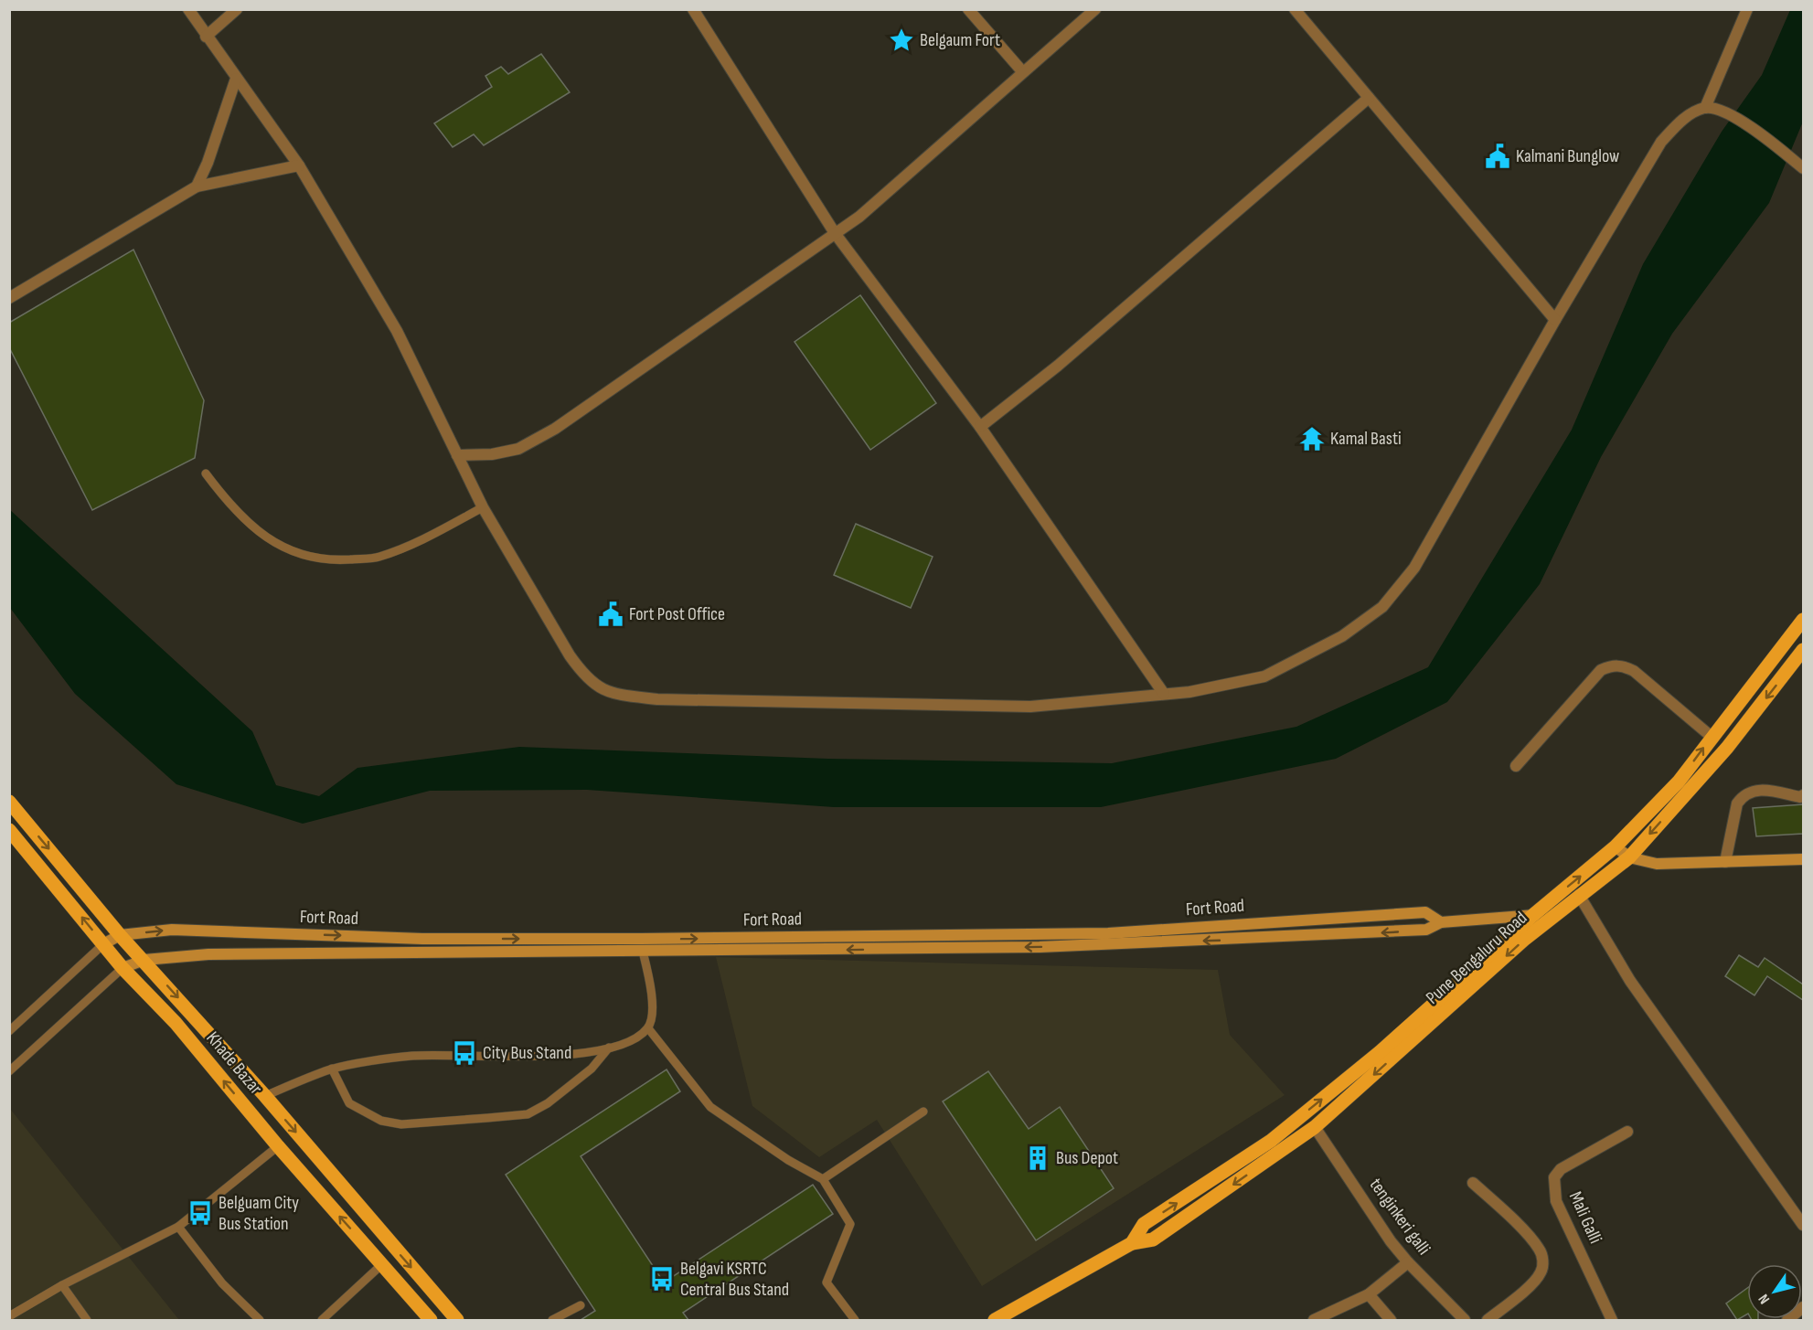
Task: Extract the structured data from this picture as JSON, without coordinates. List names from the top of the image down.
{
  "streets": {
    "main road": ["Fort Road", "Pune Bengaluru Road", "Khade Bazar"],
    "street": ["tenginkeri galli", "Mali Galli"]
  },
  "crossings": [
    ["Fort Road", "Pune Bengaluru Road"],
    ["Fort Road", "Khade Bazar"],
    ["Pune Bengaluru Road", "tenginkeri galli"]
  ],
  "places": {
    "place": ["Belgaum Fort"],
    "public building": ["Kalmani Bunglow", "Fort Post Office"],
    "temple": ["Kamal Basti"],
    "bus stop": ["City Bus Stand", "Belguam City Bus Station", "Belgavi KSRTC Central Bus Stand"],
    "building": ["Bus Depot"]
  },
  "north": "bottom left"
}
